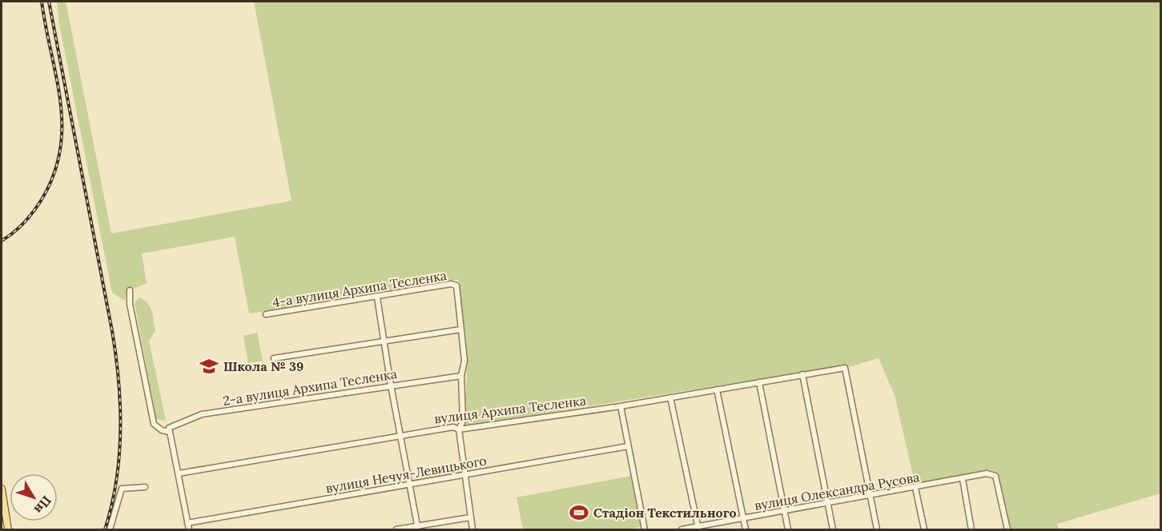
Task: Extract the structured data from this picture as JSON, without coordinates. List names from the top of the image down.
{
  "streets": {
    "street": [
      "4-а вулиця Архипа Тесленка",
      "2-а вулиця Архипа Тесленка",
      "вулиця Архипа Тесленка",
      "вулиця Нечуя-Левицького",
      "вулиця Олександра Русова"
    ]
  },
  "crossings": [
    ["вулиця Архипа Тесленка", "вулиця Олександра Русова"]
  ],
  "places": {
    "school or university": ["Школа № 39"],
    "sports": ["Стадіон Текстильного"]
  },
  "north": "bottom right"
}
